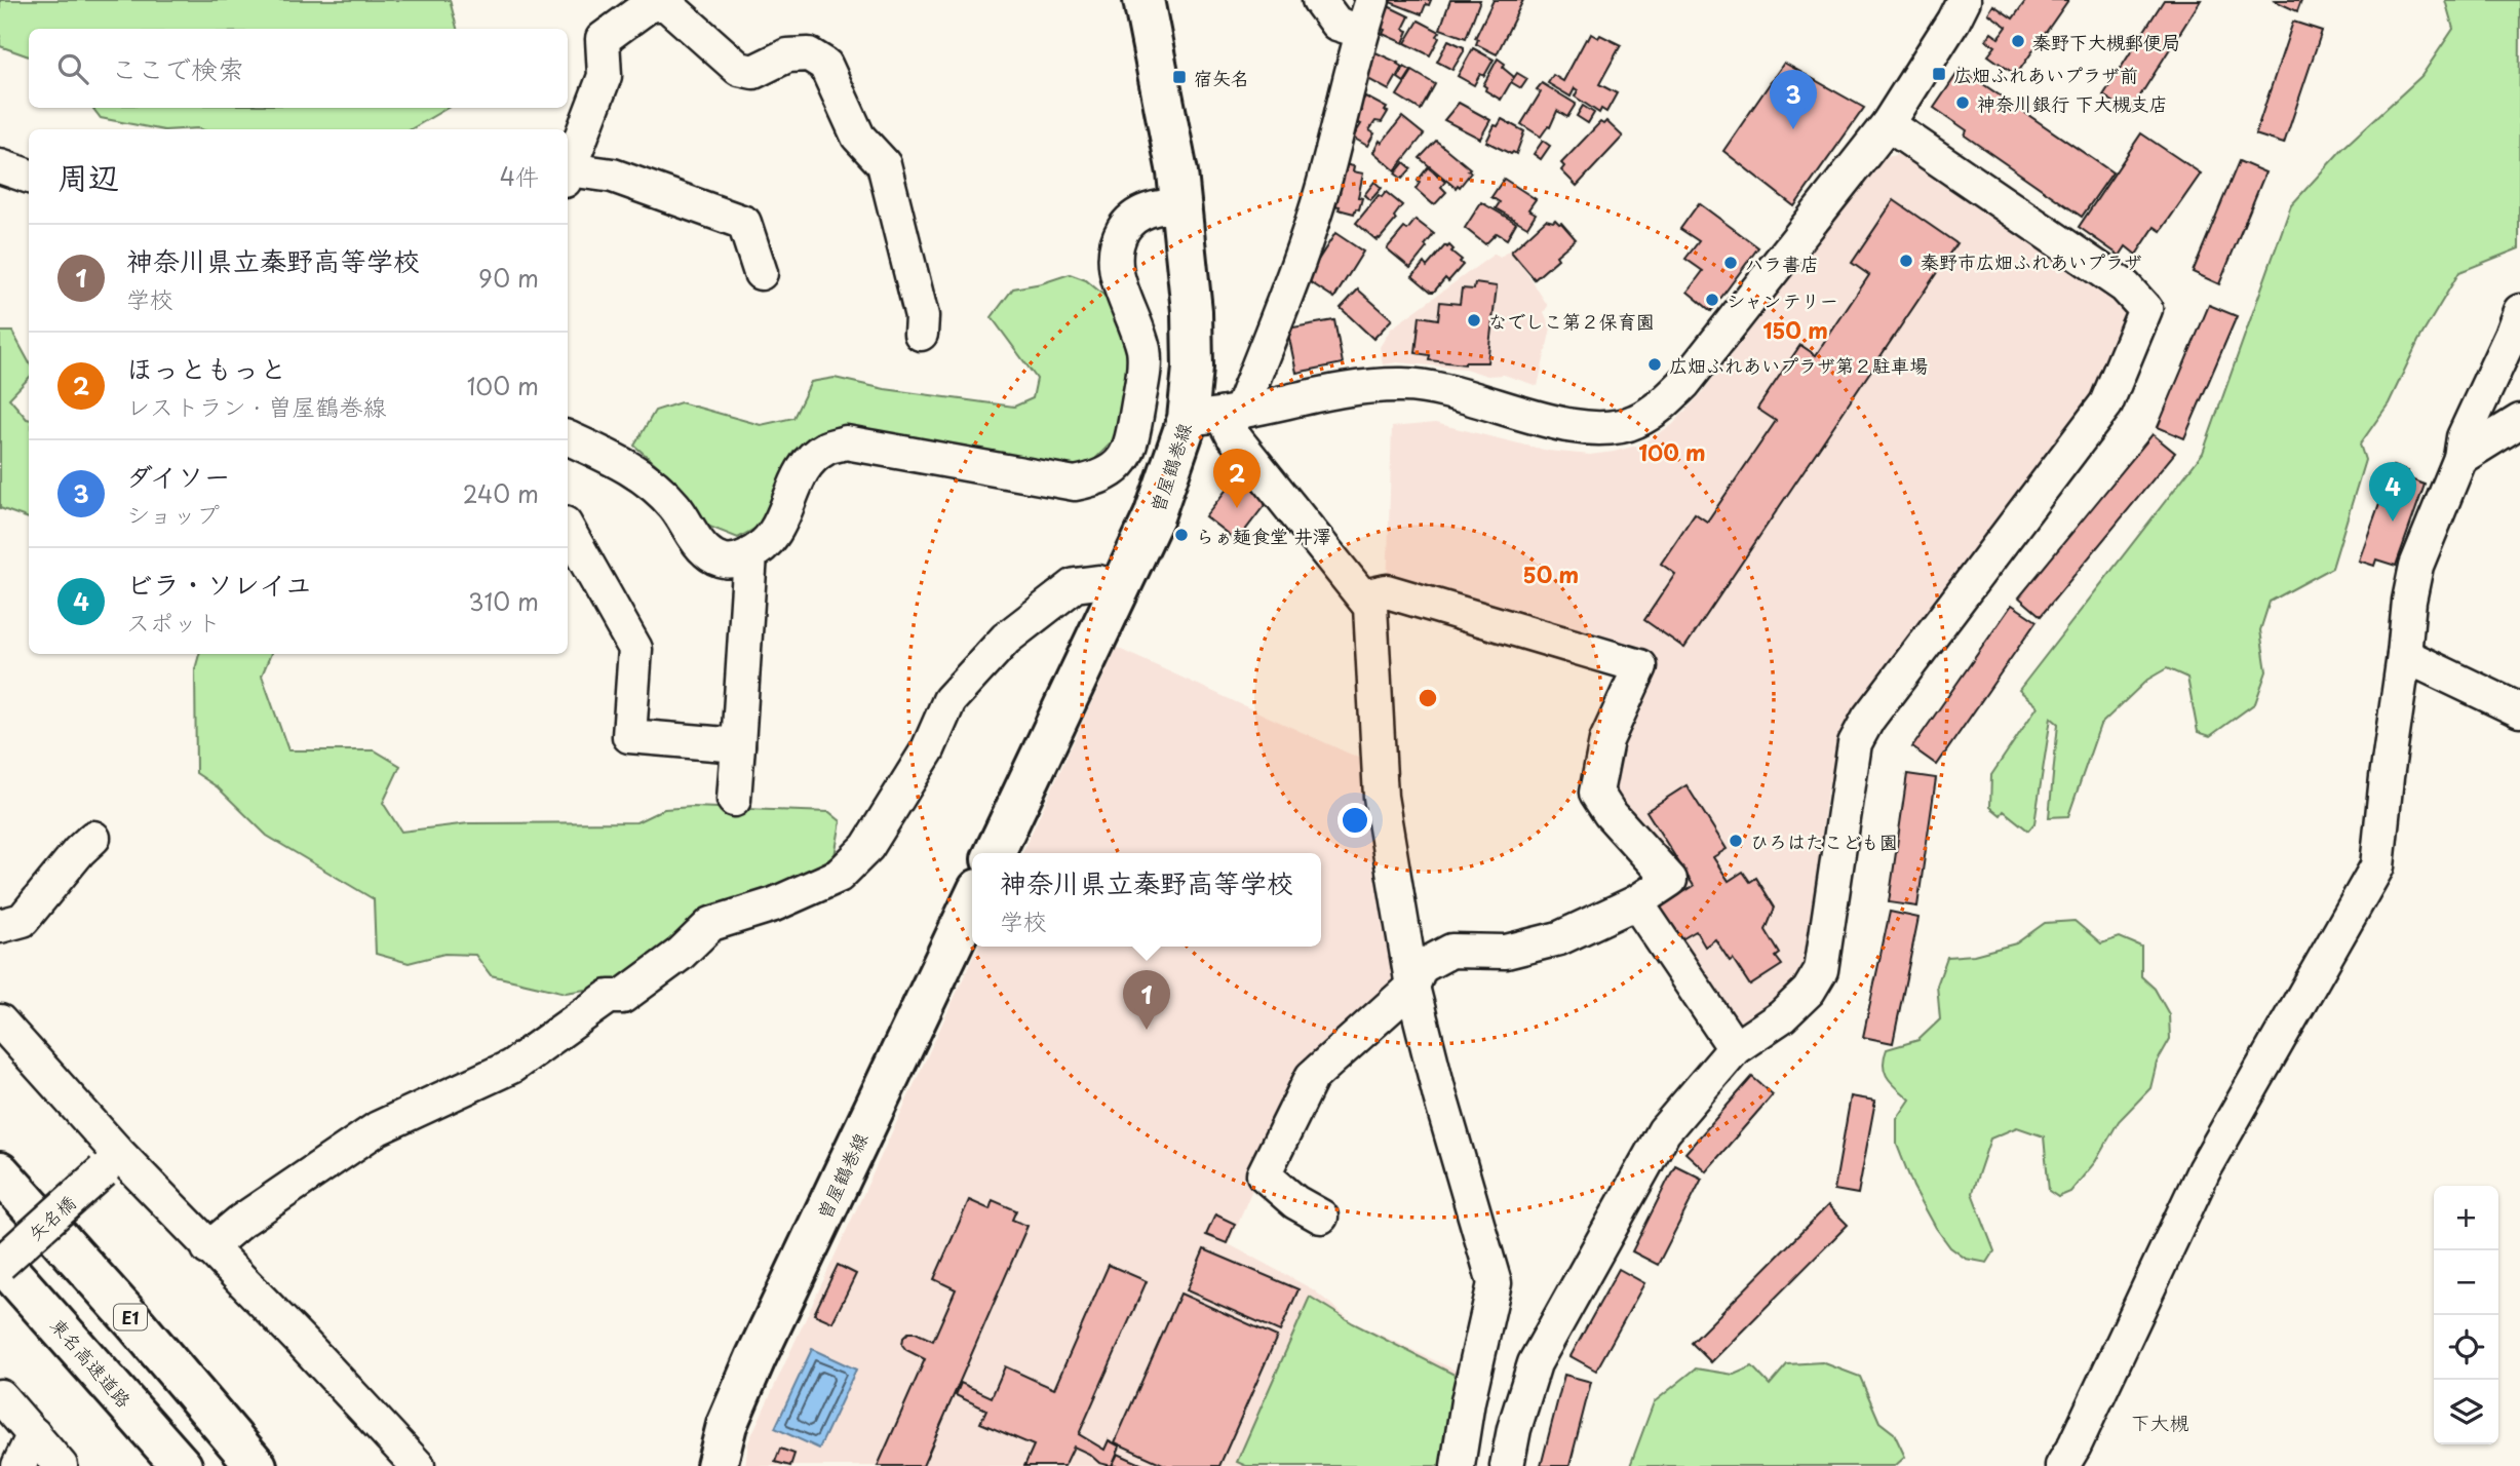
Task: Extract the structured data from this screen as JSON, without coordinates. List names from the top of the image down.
{
  "streets": {
    "main road": ["曽屋鶴巻線", "E1", "東名高速道路"],
    "street": ["矢名橋"]
  },
  "crossings": [
    ["矢名橋", "東名高速道路"]
  ],
  "districts": ["下大槻"],
  "places": {
    "other": [
      "秦野下大槻郵便局",
      "神奈川銀行 下大槻支店",
      "秦野市広畑ふれあいプラザ",
      "ハラ書店",
      "シャンテリー",
      "なでしこ第２保育園",
      "広畑ふれあいプラザ第２駐車場",
      "らぁ麺食堂 井澤",
      "ひろはたこども園"
    ],
    "transit": ["広畑ふれあいプラザ前", "宿矢名"]
  },
  "page": {
    "search": "ここで検索",
    "pins": [
      "3",
      "2",
      "4",
      "1"
    ],
    "heading": ["周辺", "4件"],
    "list": [
      {
        "mark": "1",
        "name": "神奈川県立秦野高等学校",
        "note": "学校",
        "value": "90 m"
      },
      {
        "mark": "2",
        "name": "ほっともっと",
        "note": "レストラン · 曽屋鶴巻線",
        "value": "100 m"
      },
      {
        "mark": "3",
        "name": "ダイソー",
        "note": "ショップ",
        "value": "240 m"
      },
      {
        "mark": "4",
        "name": "ビラ・ソレイユ",
        "note": "スポット",
        "value": "310 m"
      }
    ],
    "popup": ["神奈川県立秦野高等学校", "学校"],
    "map_buttons": ["+", "−"]
  },
  "rings": ["150 m", "100 m", "50 m"]
}
